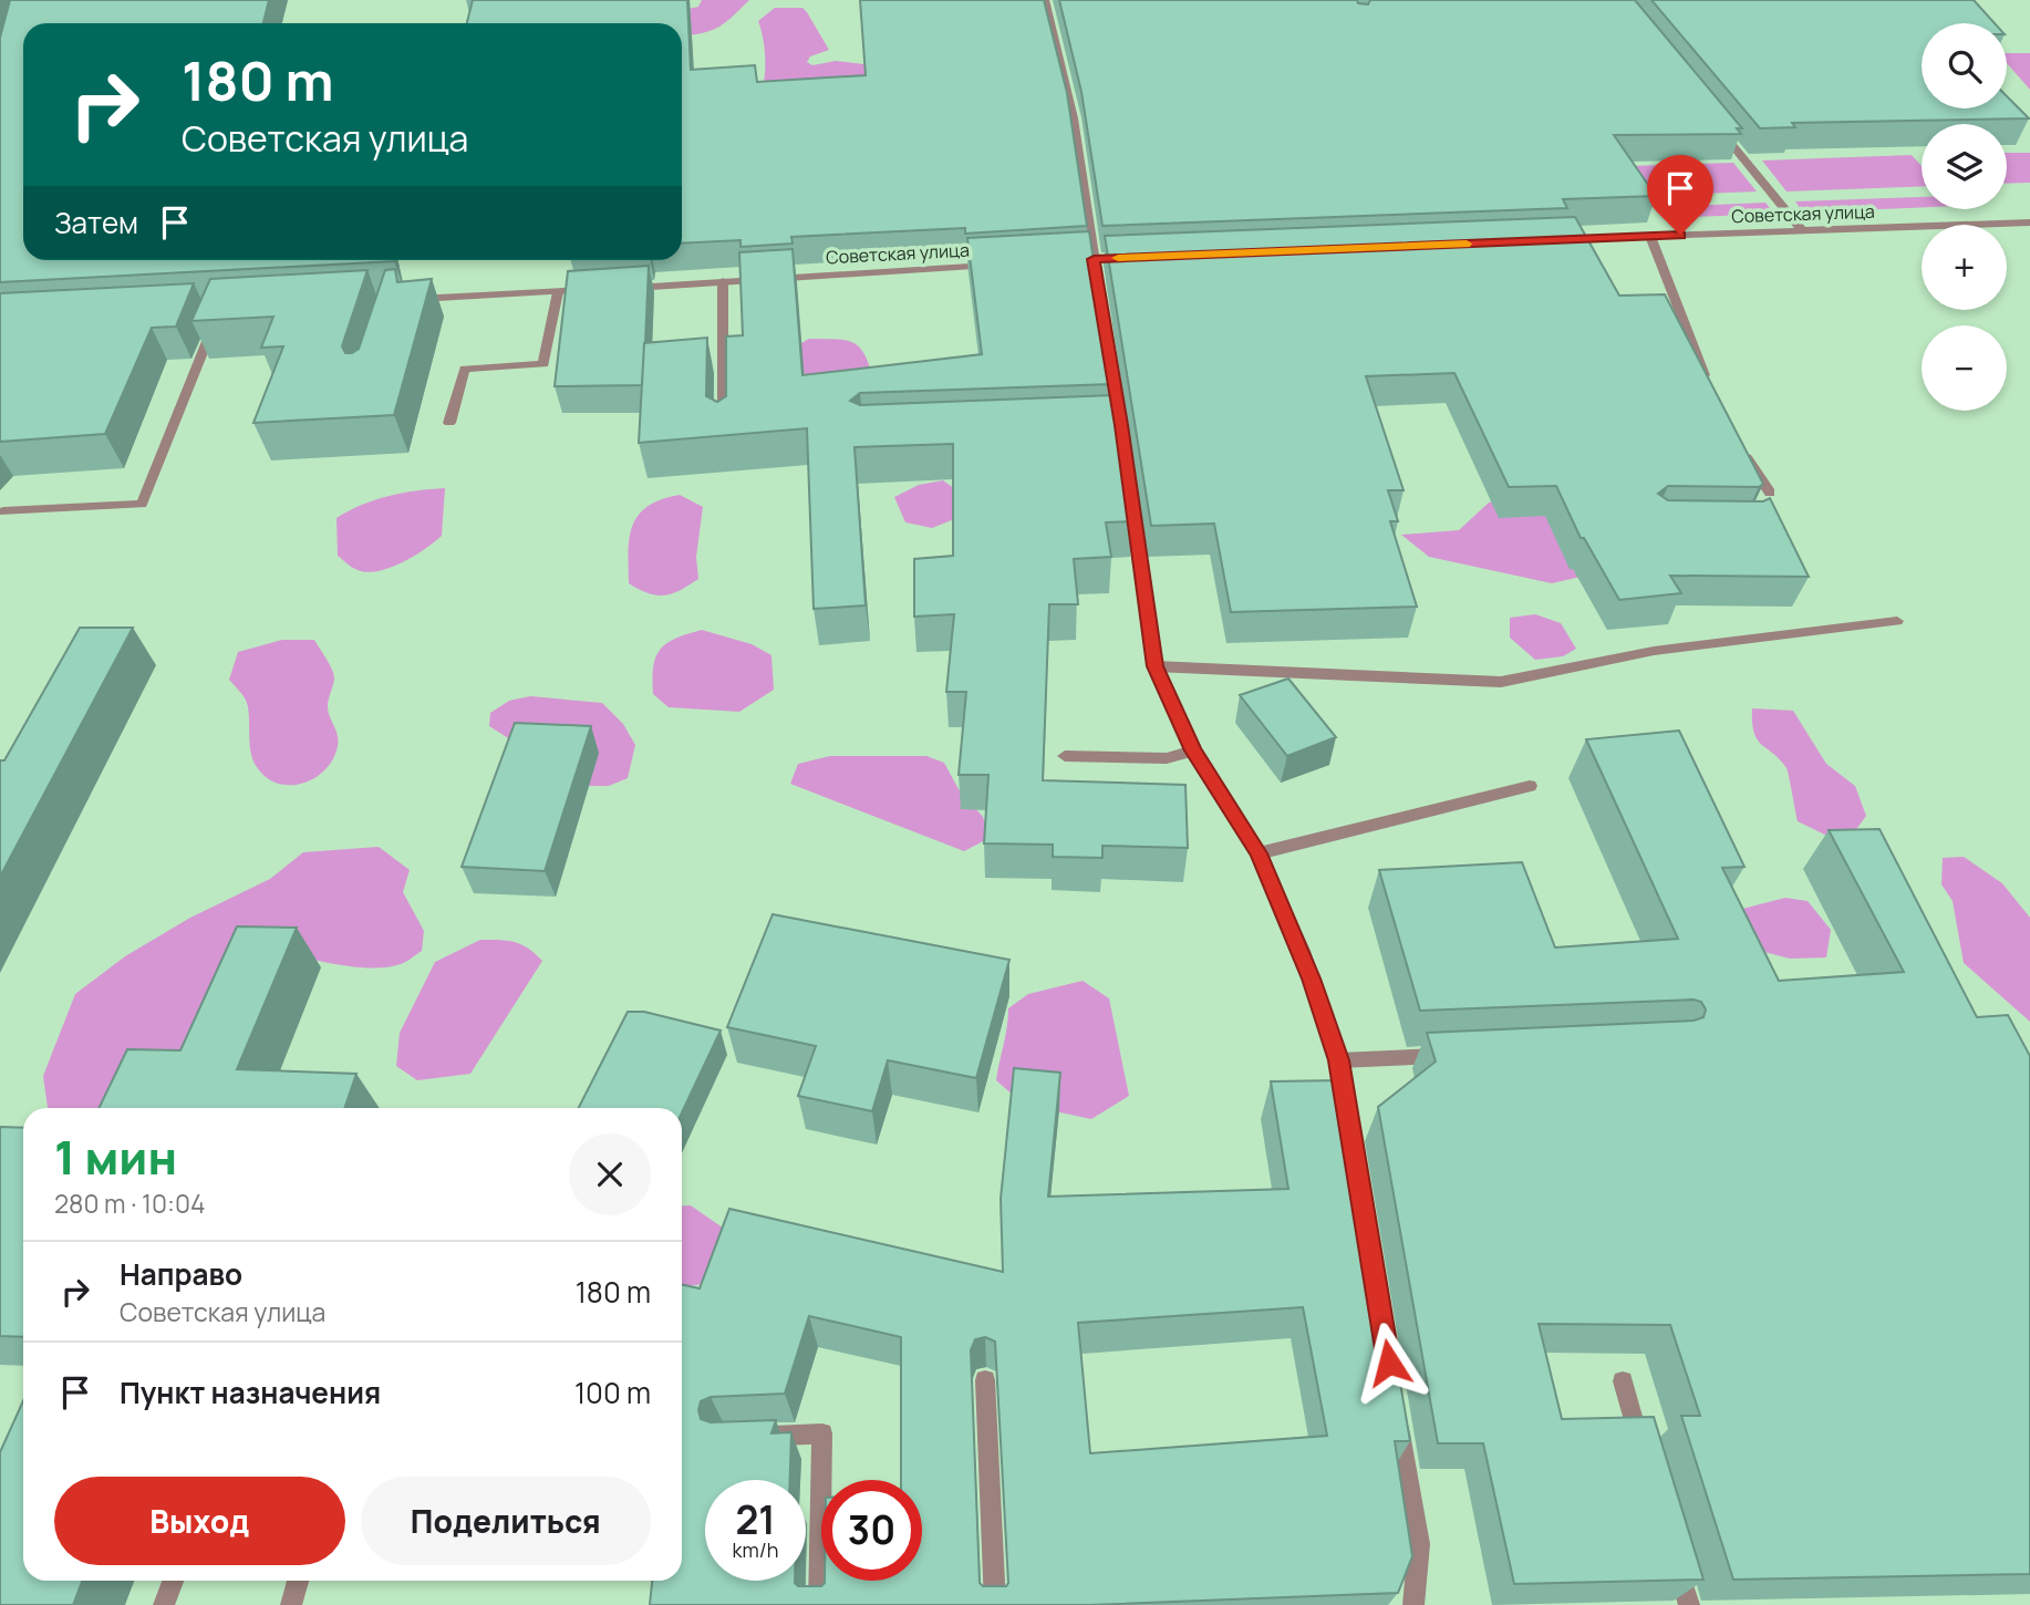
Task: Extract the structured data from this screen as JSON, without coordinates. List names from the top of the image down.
{
  "streets": {
    "street": ["Советская улица"]
  },
  "page": {
    "map_buttons": ["+", "−"],
    "turn": ["180 m", "Советская улица"],
    "then": "Затем",
    "heading": ["1 мин", "280 m · 10:04"],
    "list": [
      {
        "name": "Направо",
        "note": "Советская улица",
        "value": "180 m"
      },
      {
        "name": "Пункт назначения",
        "value": "100 m"
      }
    ],
    "buttons": ["Выход", "Поделиться"],
    "speed": "21 km/h",
    "limit": "30"
  }
}
